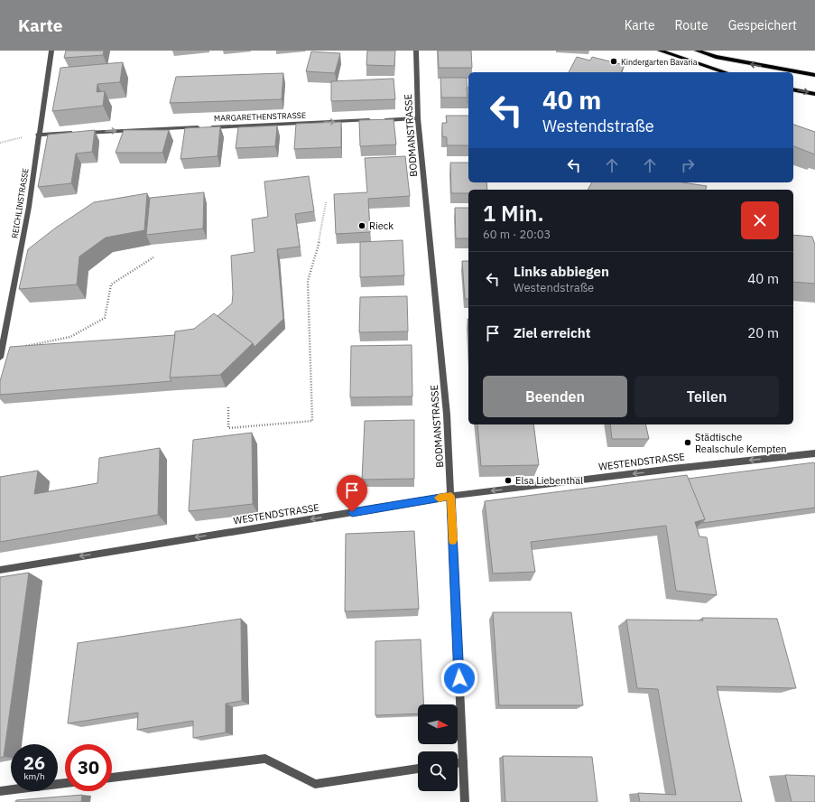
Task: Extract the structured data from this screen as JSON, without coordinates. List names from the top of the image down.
{
  "streets": {
    "street": [
      "MARGARETHENSTRASSE",
      "BODMANSTRASSE",
      "REICHLINSTRASSE",
      "WESTENDSTRASSE"
    ]
  },
  "crossings": [
    ["MARGARETHENSTRASSE", "REICHLINSTRASSE"],
    ["BODMANSTRASSE", "WESTENDSTRASSE"]
  ],
  "one_way": ["MARGARETHENSTRASSE", "WESTENDSTRASSE"],
  "places": [
    "Kindergarten Bavaria",
    "Rieck",
    "Städtische Realschule Kempten",
    "Elsa Liebenthal"
  ],
  "north": "right",
  "page": {
    "header": "Karte",
    "nav": ["Karte", "Route", "Gespeichert"],
    "turn": ["40 m", "Westendstraße"],
    "heading": ["1 Min.", "60 m · 20:03"],
    "list": [
      {
        "name": "Links abbiegen",
        "note": "Westendstraße",
        "value": "40 m"
      },
      {
        "name": "Ziel erreicht",
        "value": "20 m"
      }
    ],
    "buttons": ["Beenden", "Teilen"],
    "speed": "26 km/h",
    "limit": "30"
  }
}
